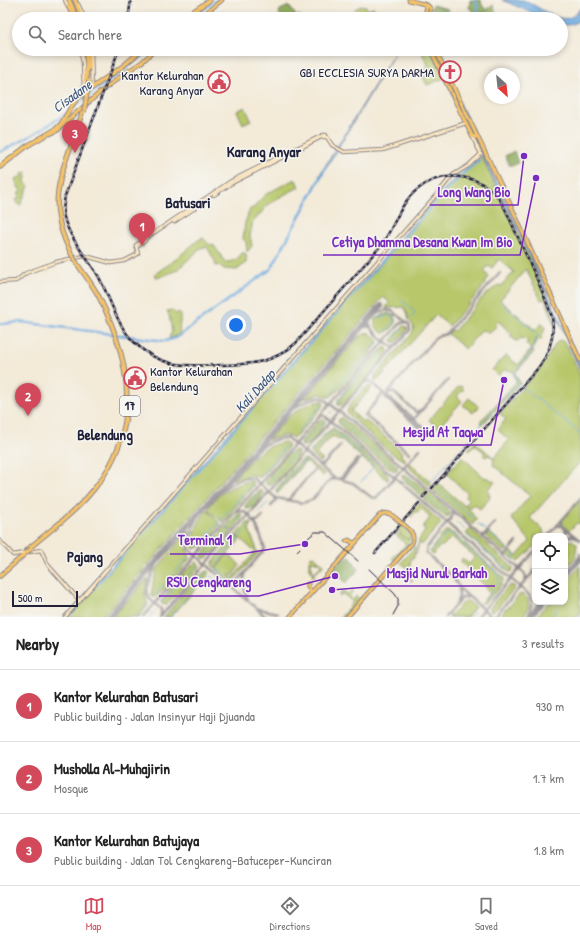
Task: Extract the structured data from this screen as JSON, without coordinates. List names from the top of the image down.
{
  "streets": {
    "highway": ["17"]
  },
  "districts": [
    "Karang Anyar",
    "Batusari",
    "Belendung",
    "Pajang"
  ],
  "water": ["Cisadane", "Kali Dadap"],
  "places": {
    "church": ["GBI ECCLESIA SURYA DARMA"],
    "public building": ["Kantor Kelurahan Karang Anyar", "Kantor Kelurahan Belendung"],
    "other": [
      "Long Wang Bio",
      "Cetiya Dhamma Desana Kwan Im Bio",
      "Mesjid At Taqwa",
      "Terminal 1",
      "RSU Cengkareng",
      "Masjid Nurul Barkah"
    ]
  },
  "scale_bar": "500 m",
  "north": "bottom right",
  "page": {
    "search": "Search here",
    "pins": ["3", "1", "2"],
    "scale": "500 m",
    "heading": ["Nearby", "3 results"],
    "list": [
      {
        "mark": "1",
        "name": "Kantor Kelurahan Batusari",
        "note": "Public building · Jalan Insinyur Haji Djuanda",
        "value": "930 m"
      },
      {
        "mark": "2",
        "name": "Musholla Al-Muhajirin",
        "note": "Mosque",
        "value": "1.7 km"
      },
      {
        "mark": "3",
        "name": "Kantor Kelurahan Batujaya",
        "note": "Public building · Jalan Tol Cengkareng–Batuceper–Kunciran",
        "value": "1.8 km"
      }
    ],
    "nav": ["Map", "Directions", "Saved"]
  }
}
